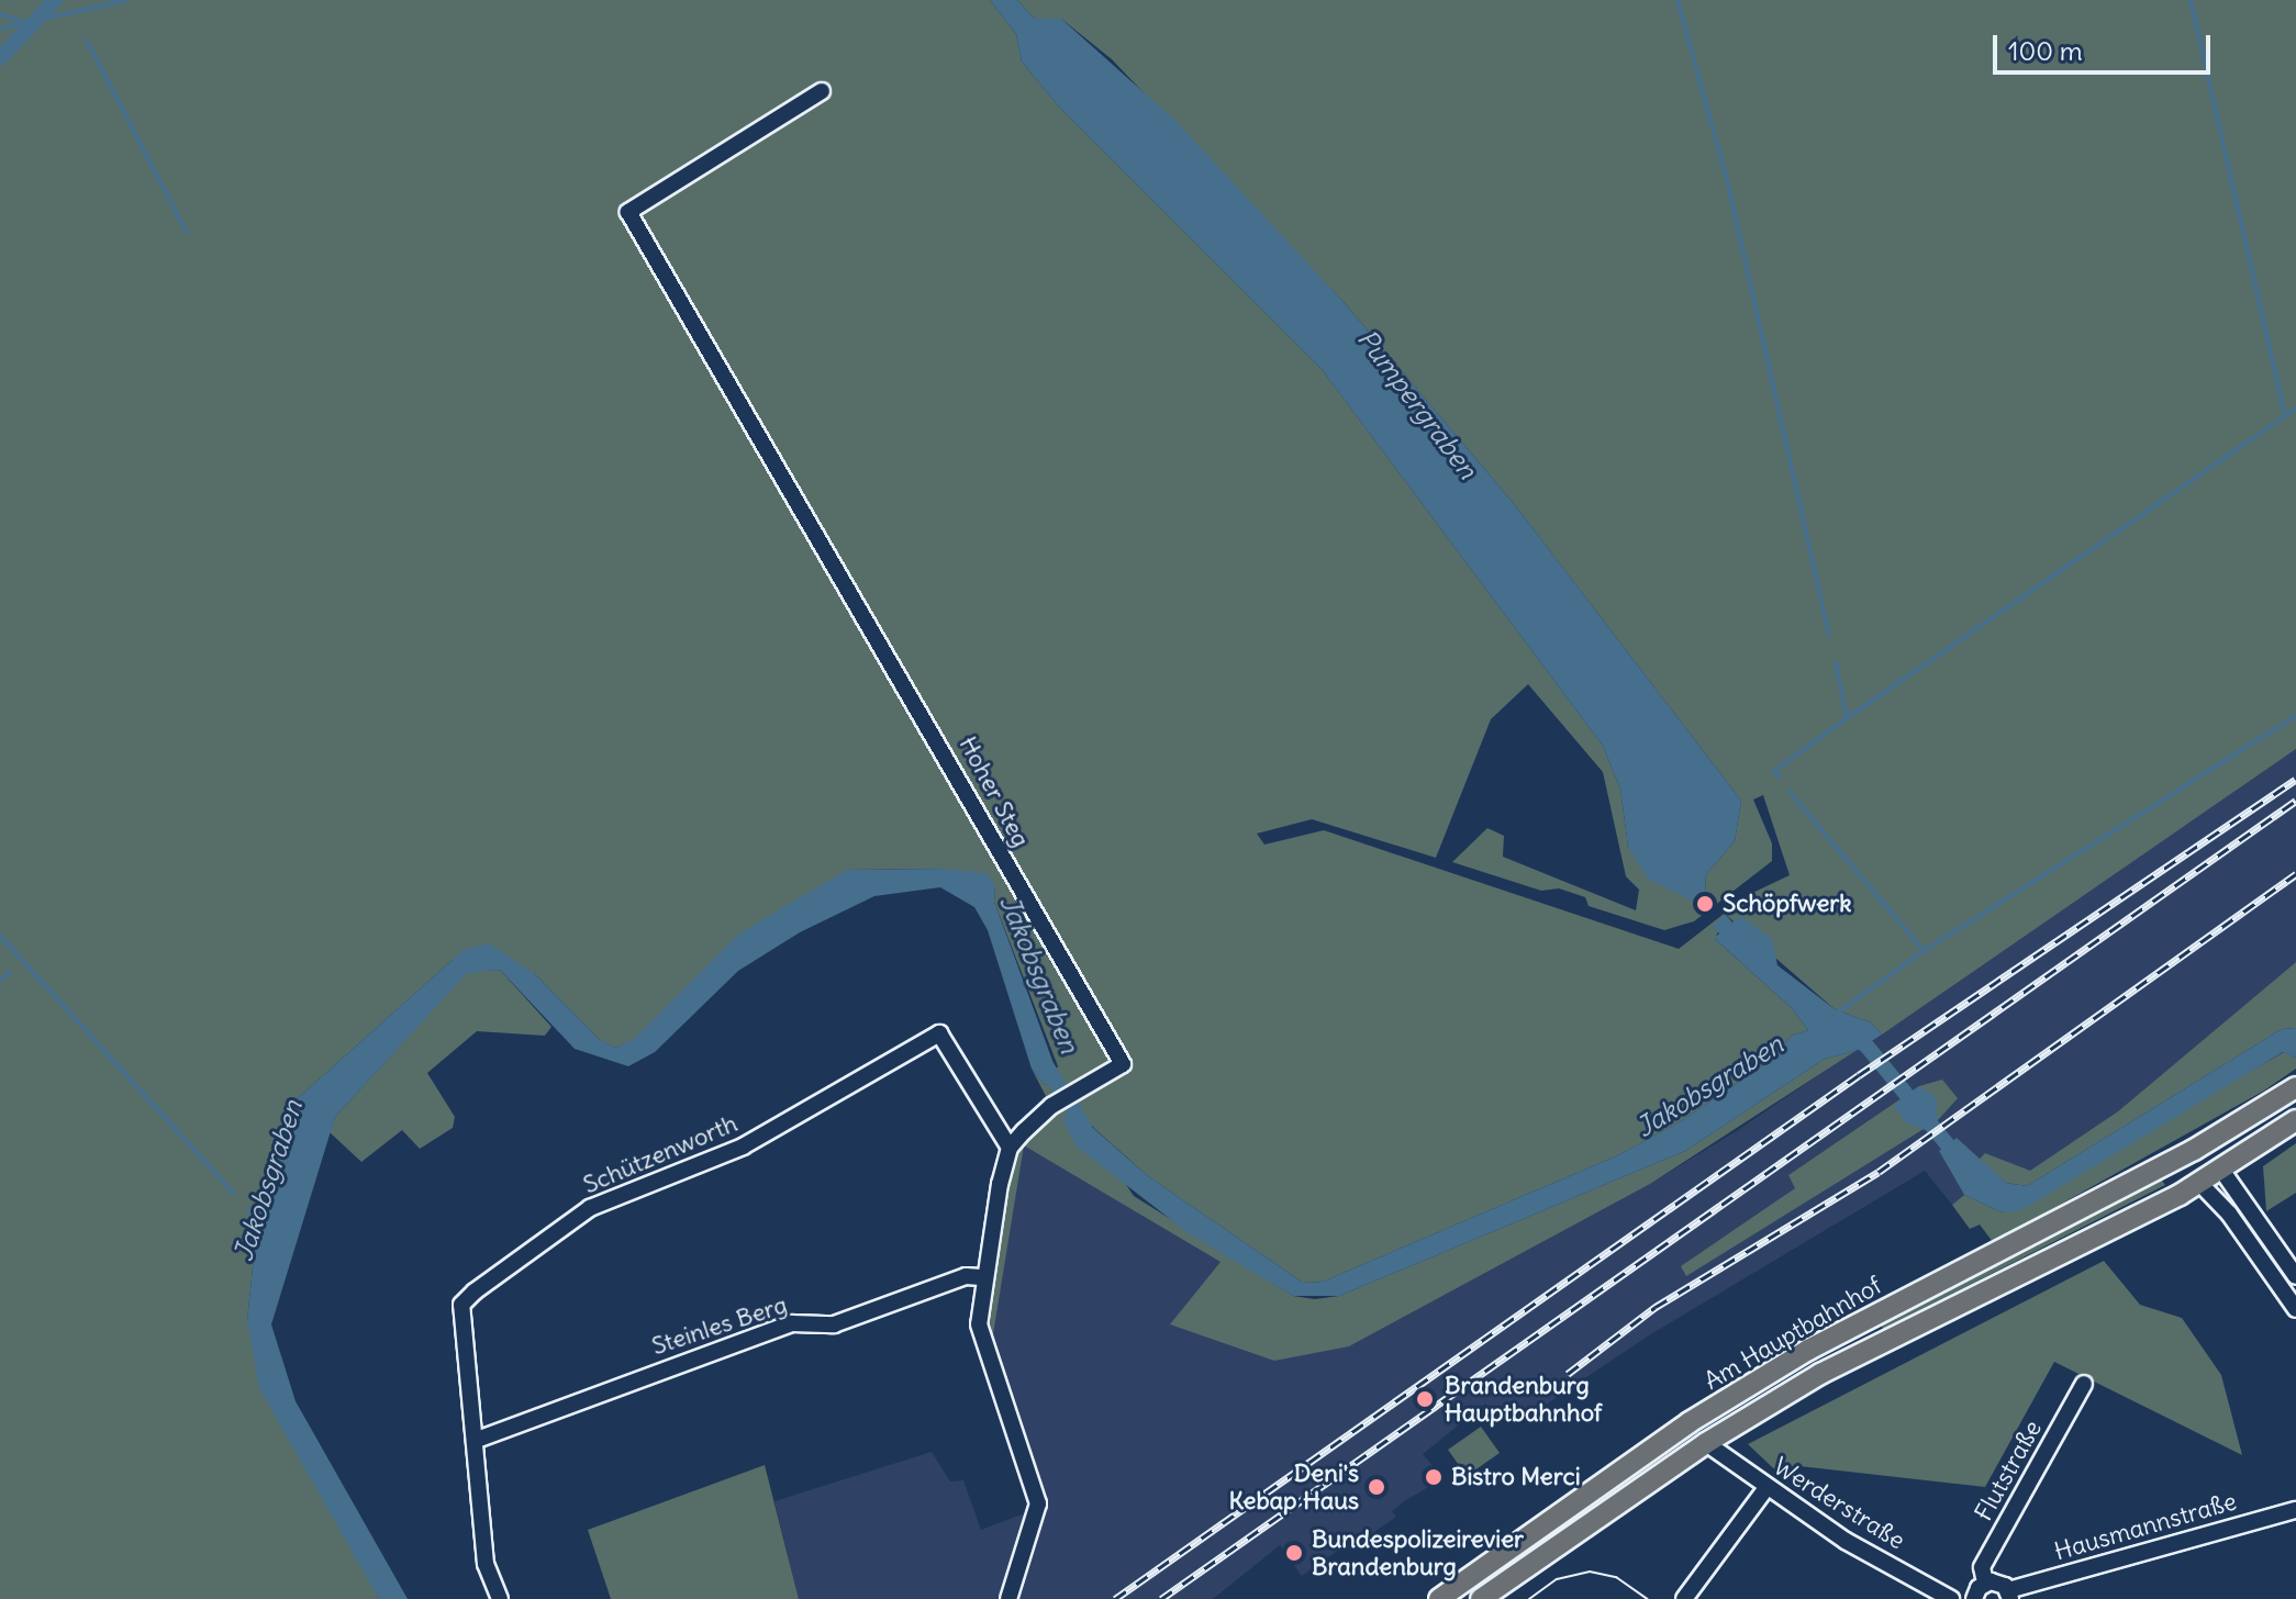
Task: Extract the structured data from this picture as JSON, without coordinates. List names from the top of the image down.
{
  "streets": {
    "main road": ["Am Hauptbahnhof"],
    "street": [
      "Hoher Steg",
      "Schützenworth",
      "Steinles Berg",
      "Flutstraße",
      "Werderstraße",
      "Hausmannstraße"
    ]
  },
  "crossings": [
    ["Hoher Steg", "Schützenworth"],
    ["Schützenworth", "Steinles Berg"],
    ["Am Hauptbahnhof", "Werderstraße"]
  ],
  "water": ["Pumpergraben", "Jakobsgraben"],
  "places": [
    "Schöpfwerk",
    "Brandenburg Hauptbahnhof",
    "Bistro Merci",
    "Deni's Kebap Haus",
    "Bundespolizeirevier Brandenburg"
  ],
  "scale_bar": "100 m"
}
